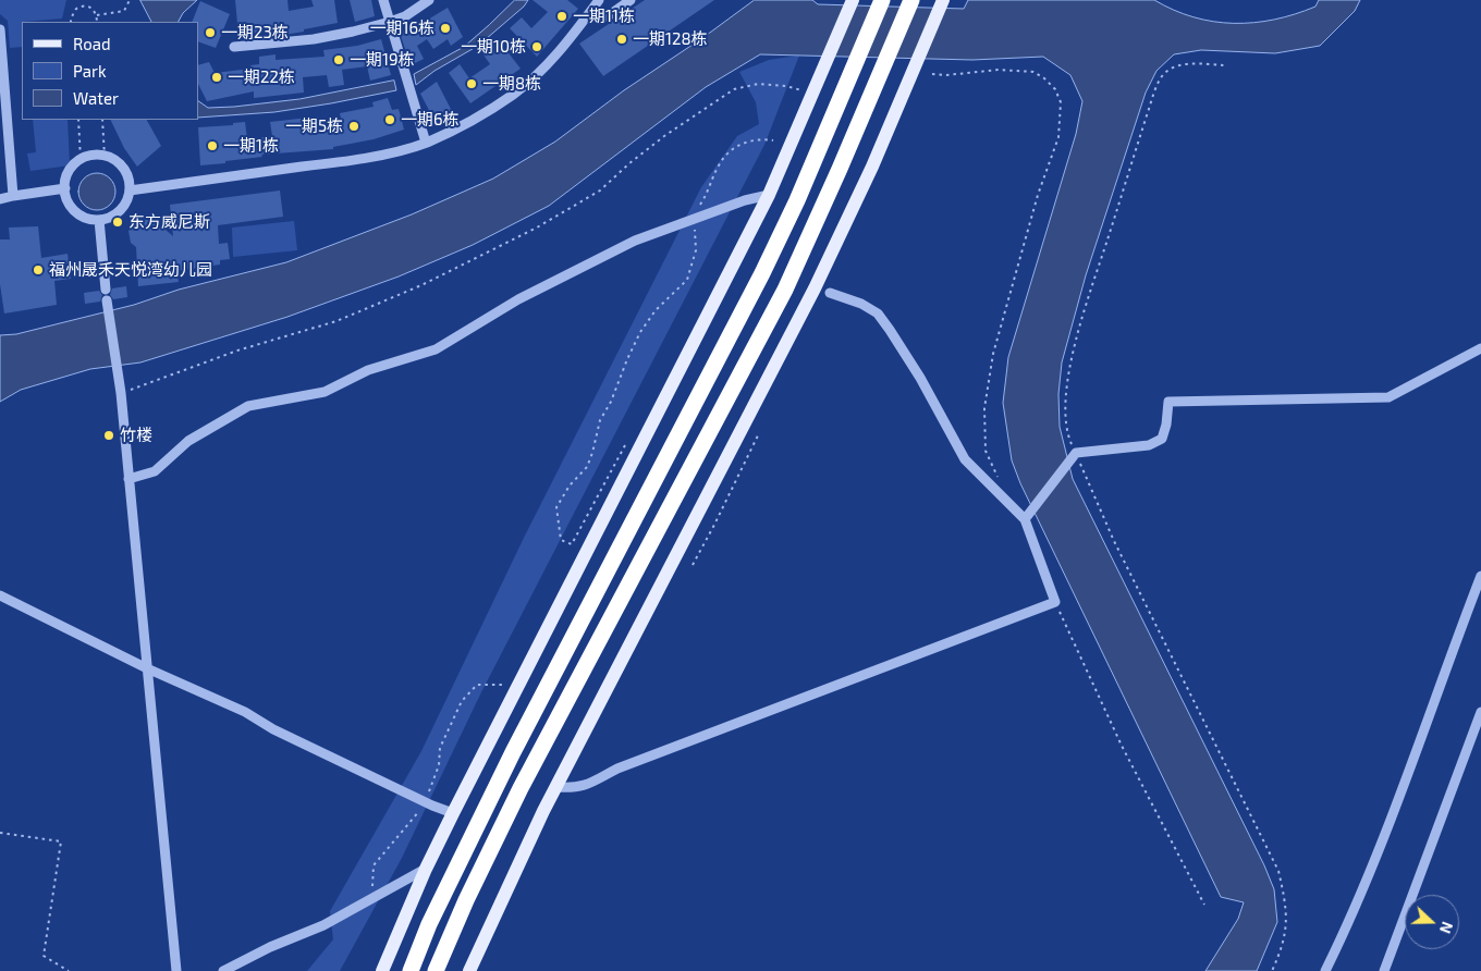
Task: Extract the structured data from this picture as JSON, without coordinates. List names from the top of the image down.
{
  "places": [
    "一期11栋",
    "一期16栋",
    "一期23栋",
    "一期128栋",
    "一期10栋",
    "一期19栋",
    "一期22栋",
    "一期8栋",
    "一期6栋",
    "一期5栋",
    "一期1栋",
    "东方威尼斯",
    "福州晟禾天悦湾幼儿园",
    "竹楼"
  ],
  "legend": ["Road", "Park", "Water"],
  "north": "right"
}
